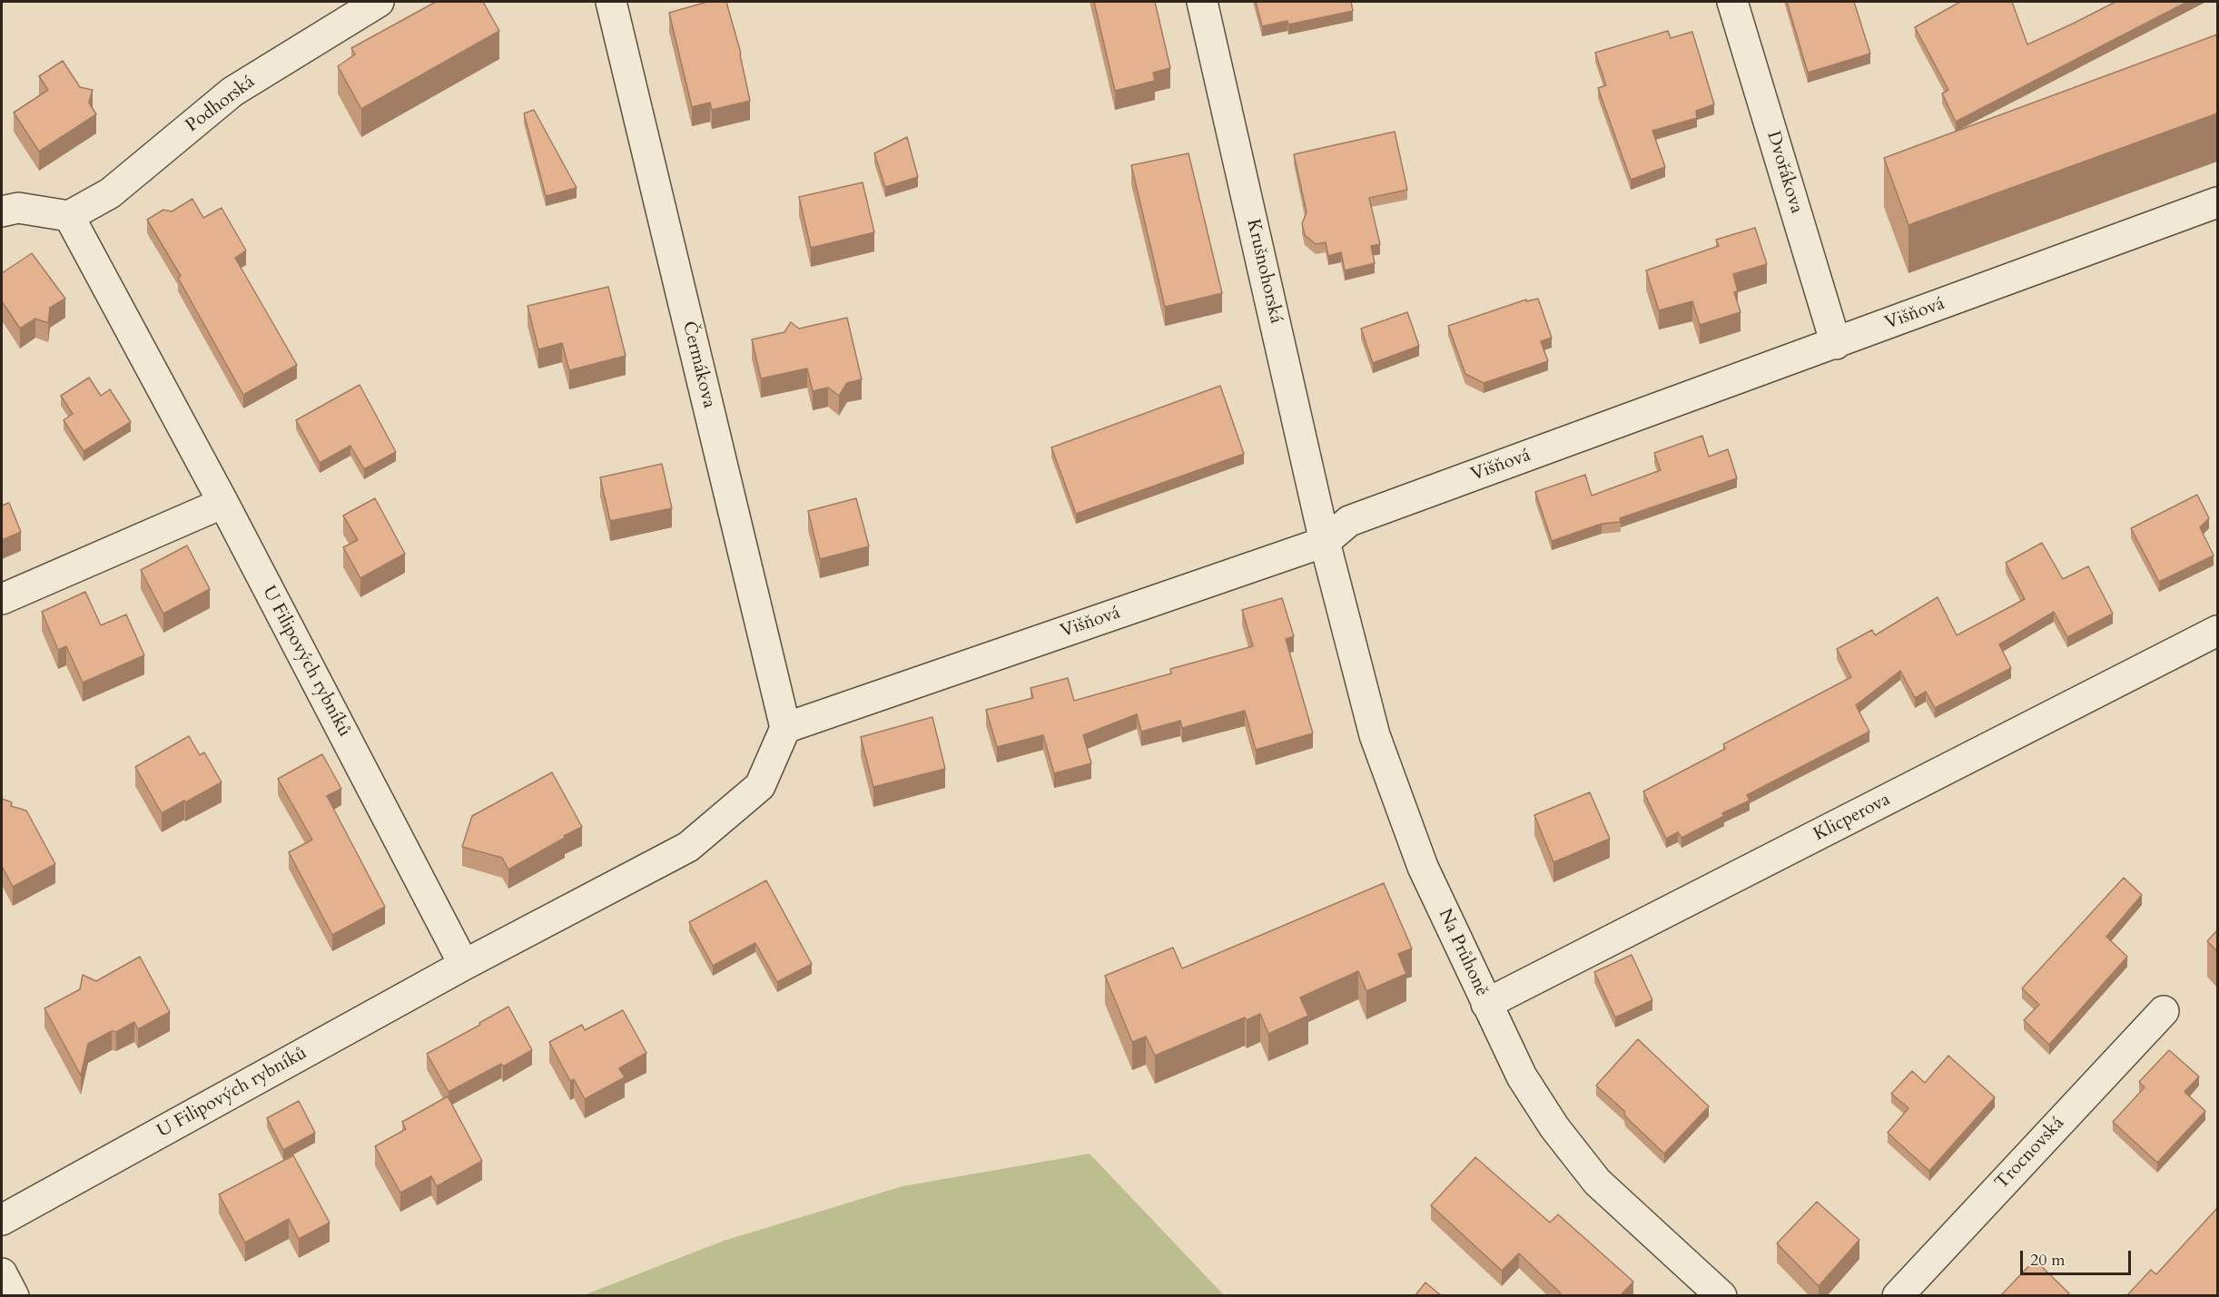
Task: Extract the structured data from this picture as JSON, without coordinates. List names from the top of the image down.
{
  "streets": {
    "street": [
      "Podhorská",
      "Dvořákova",
      "Krušnohorská",
      "Višňová",
      "Čermákova",
      "U Filipových rybníků",
      "Klicperova",
      "Na Průhoně",
      "Trocnovská"
    ]
  },
  "crossings": [
    ["Podhorská", "U Filipových rybníků"],
    ["Dvořákova", "Višňová"],
    ["Krušnohorská", "Višňová"],
    ["Krušnohorská", "Na Průhoně"],
    ["Višňová", "Čermákova"],
    ["Višňová", "U Filipových rybníků"],
    ["Višňová", "Na Průhoně"],
    ["Čermákova", "U Filipových rybníků"],
    ["Klicperova", "Na Průhoně"]
  ],
  "scale_bar": "20 m"
}
